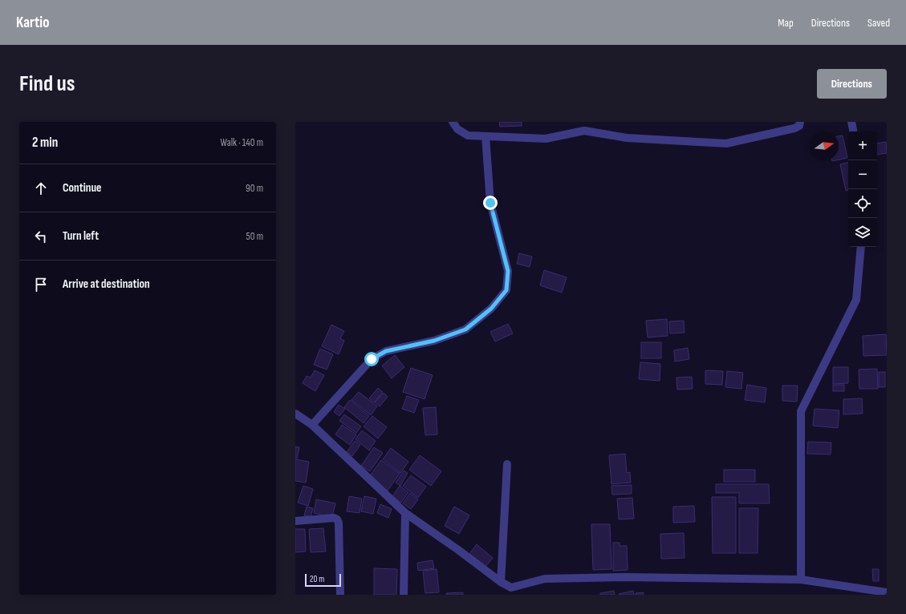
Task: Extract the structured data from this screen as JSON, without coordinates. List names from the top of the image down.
{
  "scale_bar": "20 m",
  "north": "right",
  "page": {
    "header": "Kartio",
    "nav": ["Map", "Directions", "Saved"],
    "buttons": "Directions",
    "title": "Find us",
    "heading": ["2 min", "Walk · 140 m"],
    "map_buttons": ["+", "−"],
    "list": [
      ["Continue", "90 m"],
      ["Turn left", "50 m"],
      "Arrive at destination"
    ],
    "scale": "20 m"
  }
}
